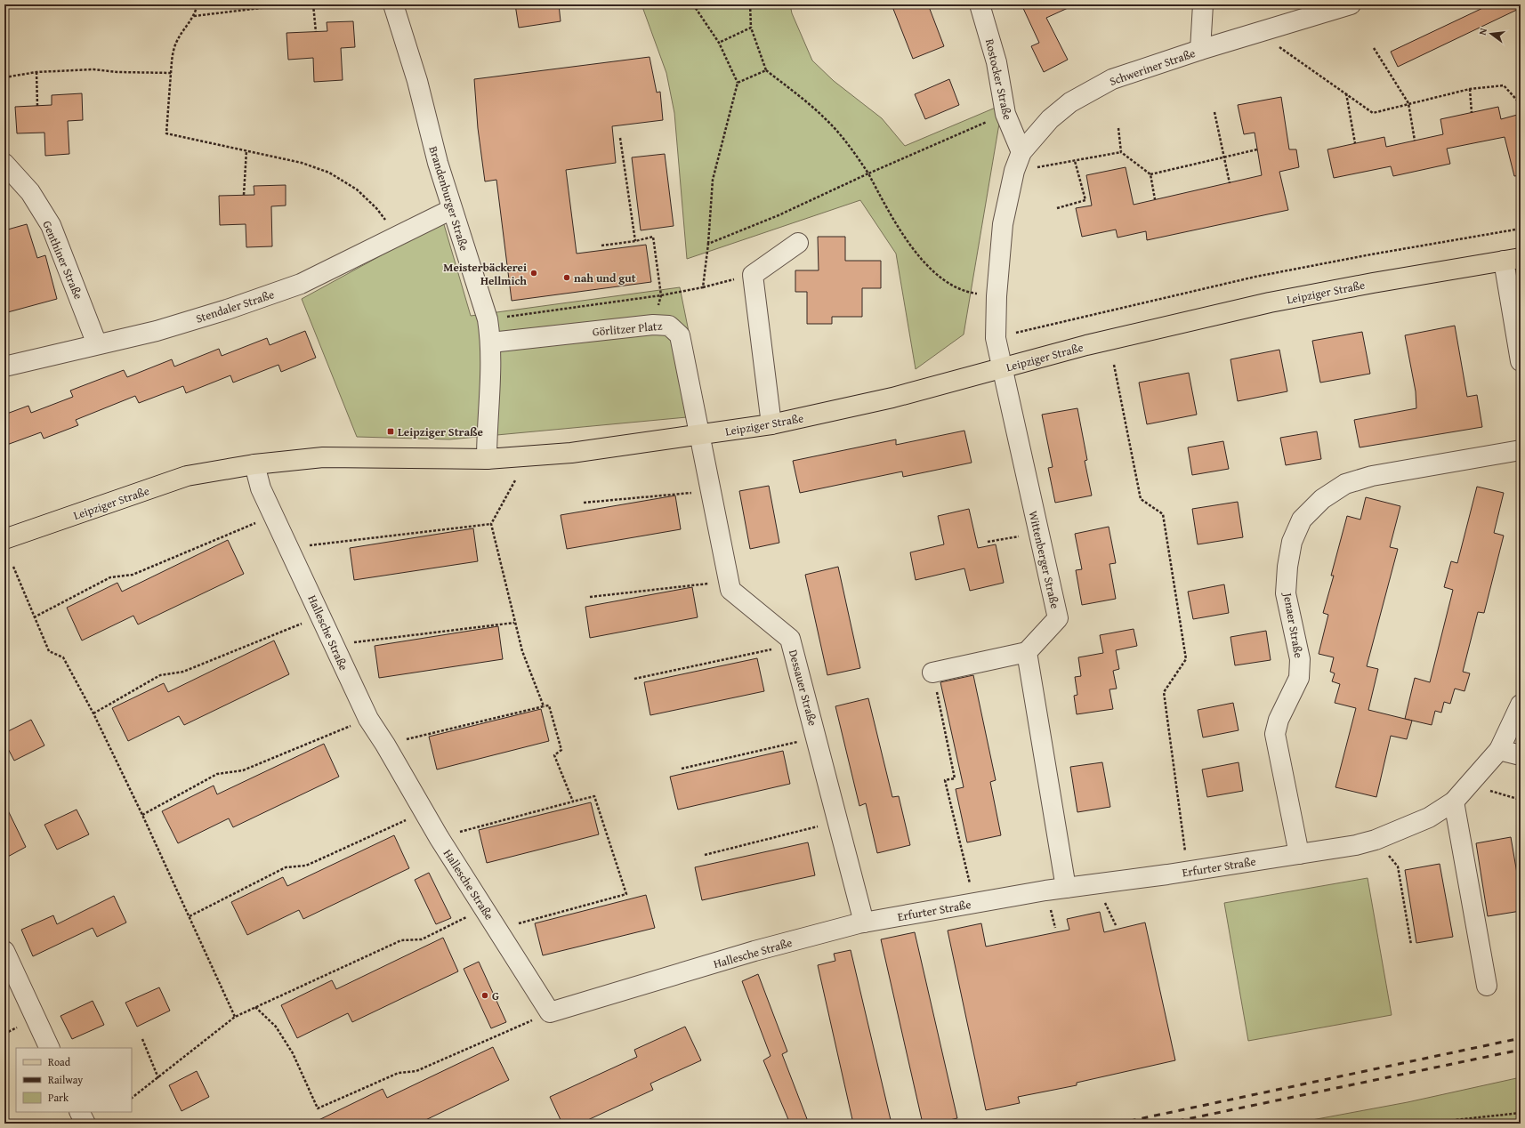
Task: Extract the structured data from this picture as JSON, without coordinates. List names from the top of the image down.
{
  "streets": {
    "main road": ["Leipziger Straße"],
    "street": [
      "Schweriner Straße",
      "Rostocker Straße",
      "Brandenburger Straße",
      "Genthiner Straße",
      "Stendaler Straße",
      "Görlitzer Platz",
      "Wittenberger Straße",
      "Jenaer Straße",
      "Hallesche Straße",
      "Dessauer Straße",
      "Erfurter Straße"
    ]
  },
  "crossings": [
    ["Schweriner Straße", "Rostocker Straße"],
    ["Schweriner Straße", "Leipziger Straße"],
    ["Schweriner Straße", "Wittenberger Straße"],
    ["Brandenburger Straße", "Leipziger Straße"],
    ["Brandenburger Straße", "Stendaler Straße"],
    ["Brandenburger Straße", "Görlitzer Platz"],
    ["Genthiner Straße", "Stendaler Straße"],
    ["Leipziger Straße", "Görlitzer Platz"],
    ["Leipziger Straße", "Wittenberger Straße"],
    ["Leipziger Straße", "Hallesche Straße"],
    ["Leipziger Straße", "Dessauer Straße"],
    ["Görlitzer Platz", "Dessauer Straße"],
    ["Jenaer Straße", "Erfurter Straße"],
    ["Hallesche Straße", "Dessauer Straße"],
    ["Hallesche Straße", "Erfurter Straße"],
    ["Dessauer Straße", "Erfurter Straße"]
  ],
  "places": {
    "other": ["Meisterbäckerei Hellmich", "nah und gut", "G"],
    "transit": ["Leipziger Straße"]
  },
  "legend": ["Road", "Railway", "Park"],
  "north": "left"
}
